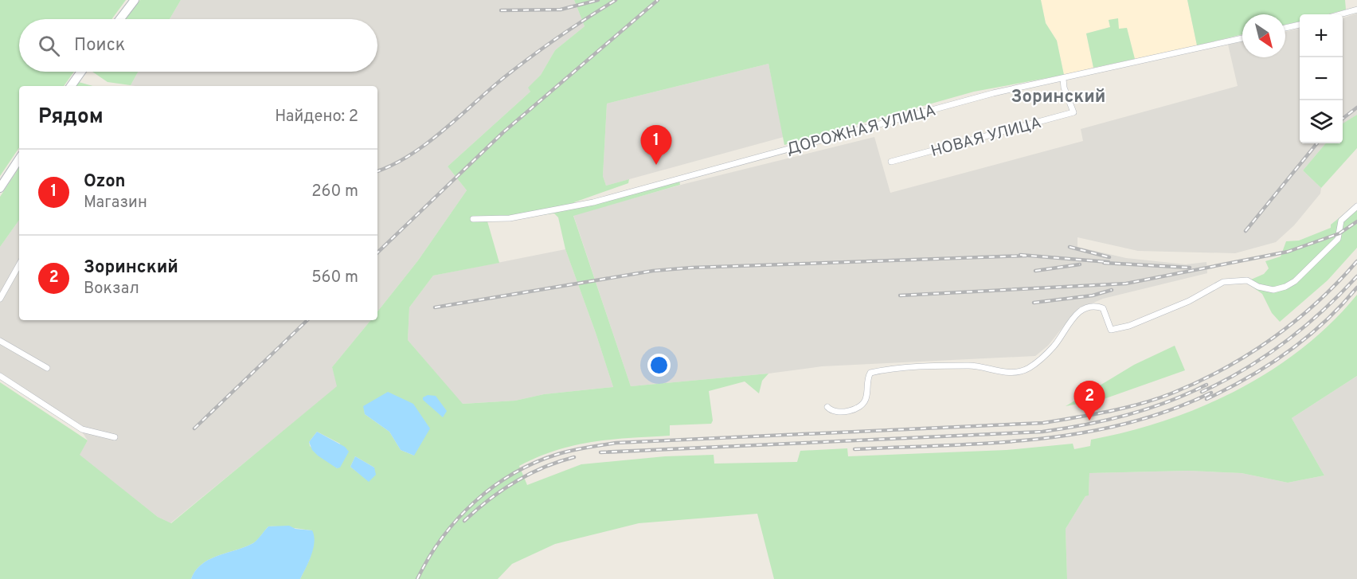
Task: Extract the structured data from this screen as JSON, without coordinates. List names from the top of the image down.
{
  "streets": {
    "street": ["ДОРОЖНАЯ УЛИЦА", "НОВАЯ УЛИЦА"]
  },
  "crossings": [
    ["ДОРОЖНАЯ УЛИЦА", "НОВАЯ УЛИЦА"]
  ],
  "districts": ["Зоринский"],
  "north": "bottom right",
  "page": {
    "map_buttons": ["+", "−"],
    "search": "Поиск",
    "heading": ["Рядом", "Найдено: 2"],
    "pins": ["1", "2"],
    "list": [
      {
        "mark": "1",
        "name": "Ozon",
        "note": "Магазин",
        "value": "260 m"
      },
      {
        "mark": "2",
        "name": "Зоринский",
        "note": "Вокзал",
        "value": "560 m"
      }
    ]
  }
}
